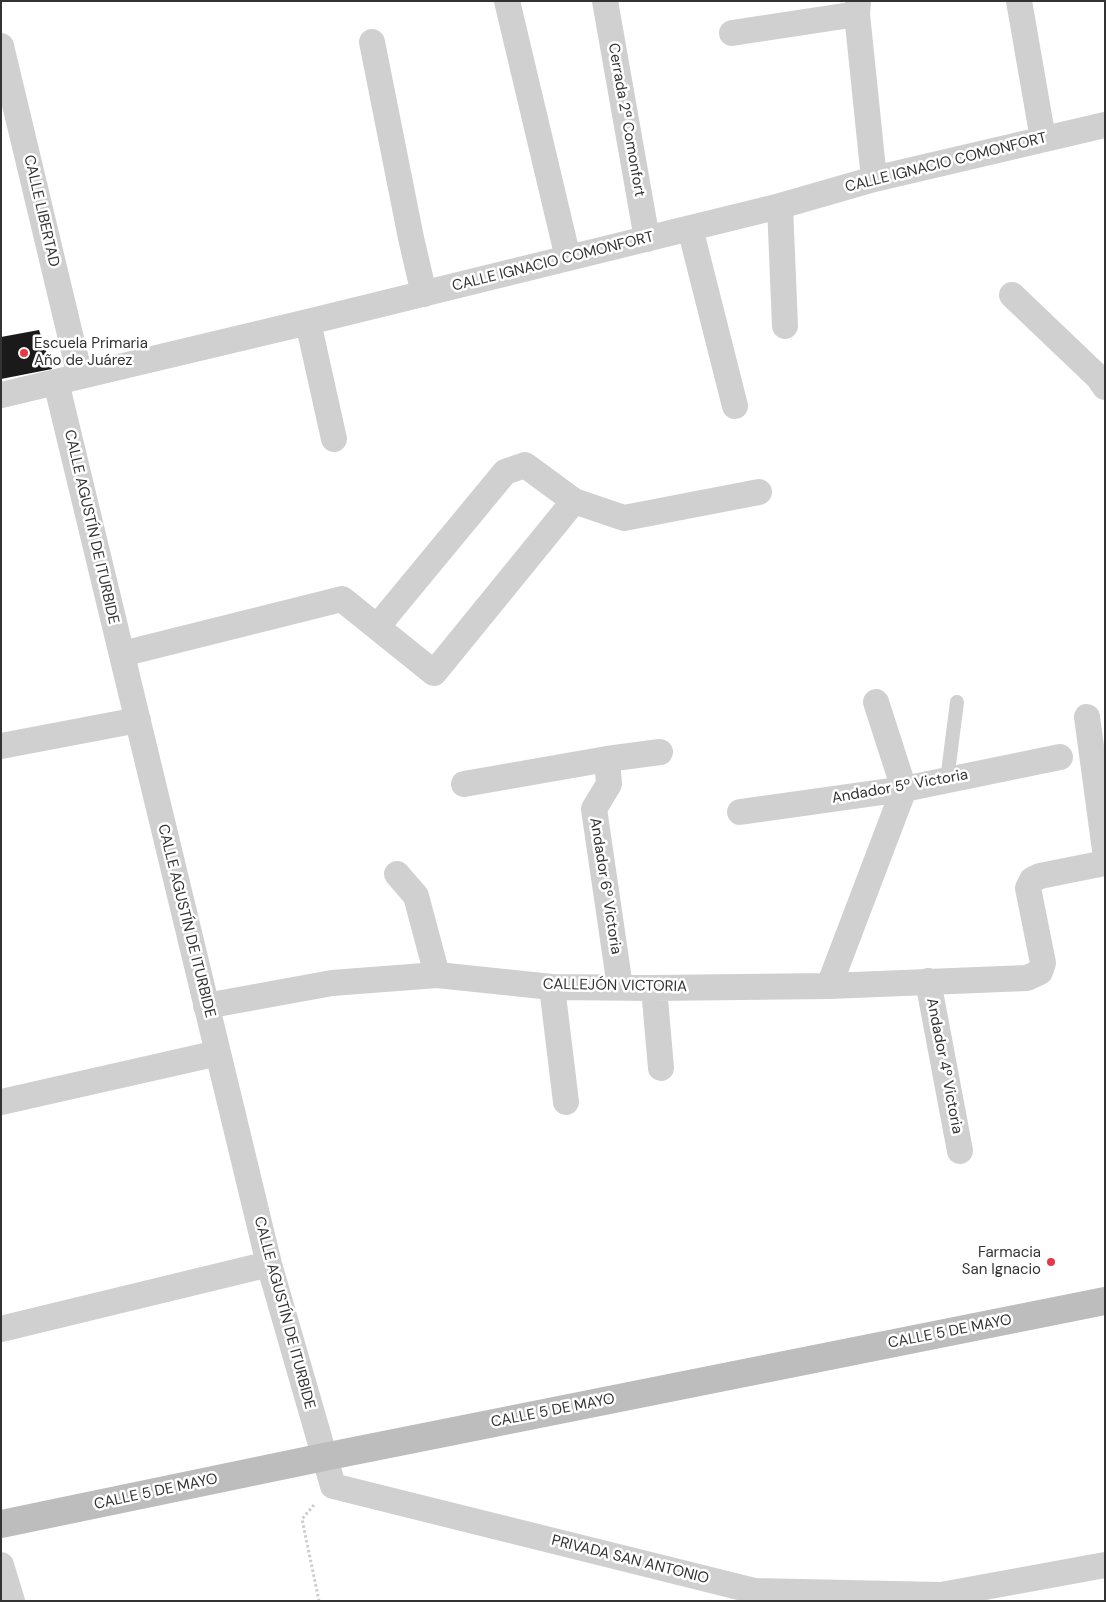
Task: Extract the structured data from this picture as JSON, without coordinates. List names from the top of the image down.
{
  "streets": {
    "street": [
      "Cerrada 2ª Comonfort",
      "CALLE IGNACIO COMONFORT",
      "CALLE LIBERTAD",
      "CALLE AGUSTÍN DE ITURBIDE",
      "Andador 5º Victoria",
      "Andador 6º Victoria",
      "CALLEJÓN VICTORIA",
      "Andador 4º Victoria",
      "CALLE 5 DE MAYO",
      "PRIVADA SAN ANTONIO"
    ]
  },
  "crossings": [
    ["Cerrada 2ª Comonfort", "CALLE IGNACIO COMONFORT"],
    ["CALLE IGNACIO COMONFORT", "CALLE LIBERTAD"],
    ["CALLE IGNACIO COMONFORT", "CALLE AGUSTÍN DE ITURBIDE"],
    ["CALLE LIBERTAD", "CALLE AGUSTÍN DE ITURBIDE"],
    ["CALLE AGUSTÍN DE ITURBIDE", "CALLEJÓN VICTORIA"],
    ["CALLE AGUSTÍN DE ITURBIDE", "CALLE 5 DE MAYO"],
    ["Andador 6º Victoria", "CALLEJÓN VICTORIA"],
    ["CALLEJÓN VICTORIA", "Andador 4º Victoria"]
  ],
  "places": ["Escuela Primaria Año de Juárez", "Farmacia San Ignacio"]
}
